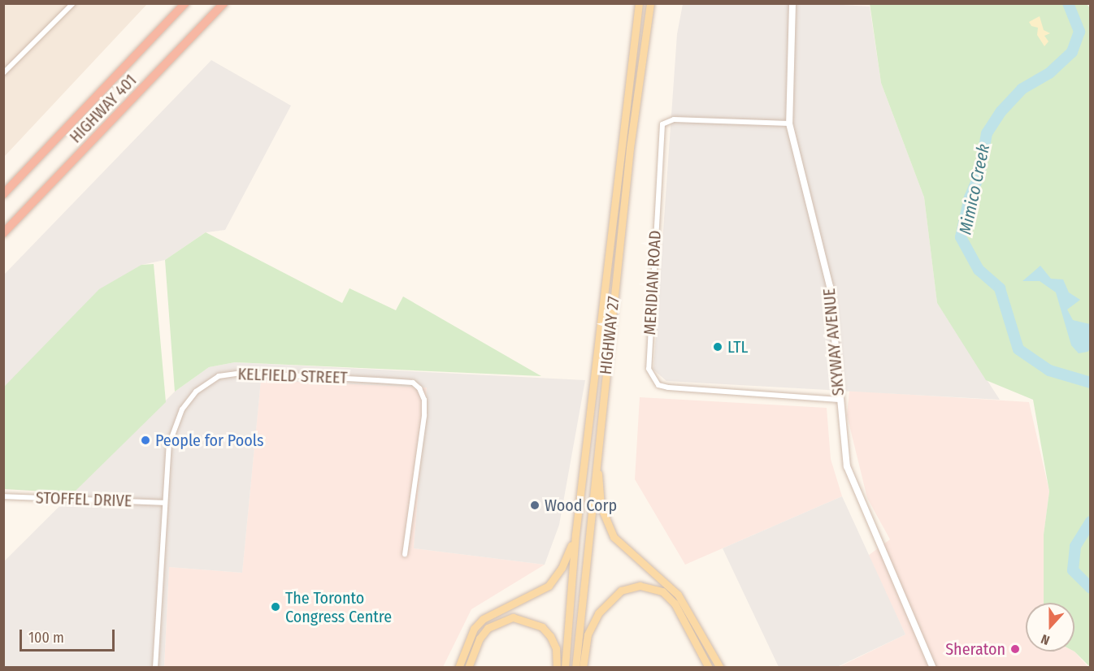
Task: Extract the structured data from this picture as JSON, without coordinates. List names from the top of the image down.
{
  "streets": {
    "highway": ["HIGHWAY 401"],
    "main road": ["HIGHWAY 27"],
    "street": [
      "MERIDIAN ROAD",
      "SKYWAY AVENUE",
      "KELFIELD STREET",
      "STOFFEL DRIVE"
    ]
  },
  "crossings": [
    ["MERIDIAN ROAD", "SKYWAY AVENUE"],
    ["KELFIELD STREET", "STOFFEL DRIVE"]
  ],
  "water": ["Mimico Creek"],
  "places": [
    "LTL",
    "People for Pools",
    "Wood Corp",
    "The Toronto Congress Centre",
    "Sheraton"
  ],
  "scale_bar": "100 m",
  "north": "bottom"
}
